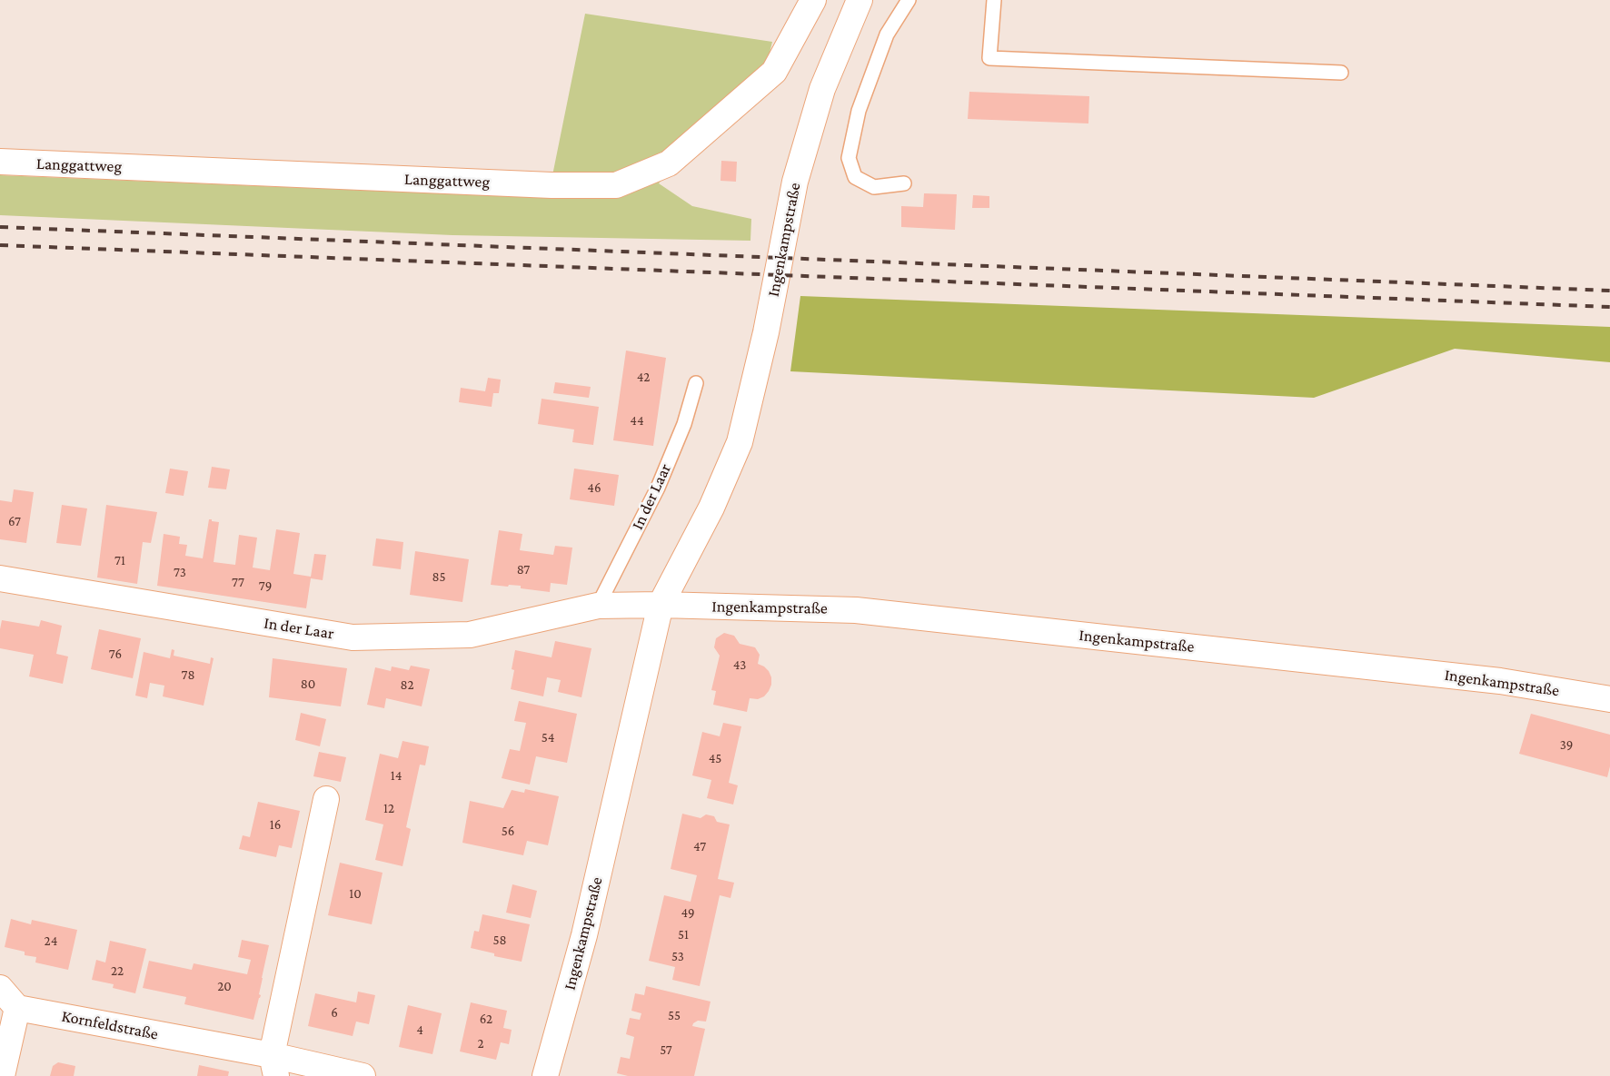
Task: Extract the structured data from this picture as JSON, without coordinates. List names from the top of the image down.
{
  "streets": {
    "street": [
      "Langgattweg",
      "Ingenkampstraße",
      "In der Laar",
      "Kornfeldstraße"
    ]
  },
  "crossings": [
    ["Ingenkampstraße", "In der Laar"]
  ],
  "house_numbers": [
    "42",
    "44",
    "46",
    "67",
    "71",
    "87",
    "73",
    "85",
    "77",
    "79",
    "76",
    "43",
    "78",
    "80",
    "82",
    "54",
    "39",
    "45",
    "14",
    "12",
    "16",
    "56",
    "47",
    "10",
    "49",
    "51",
    "58",
    "24",
    "53",
    "22",
    "20",
    "6",
    "55",
    "62",
    "4",
    "2",
    "57"
  ]
}
